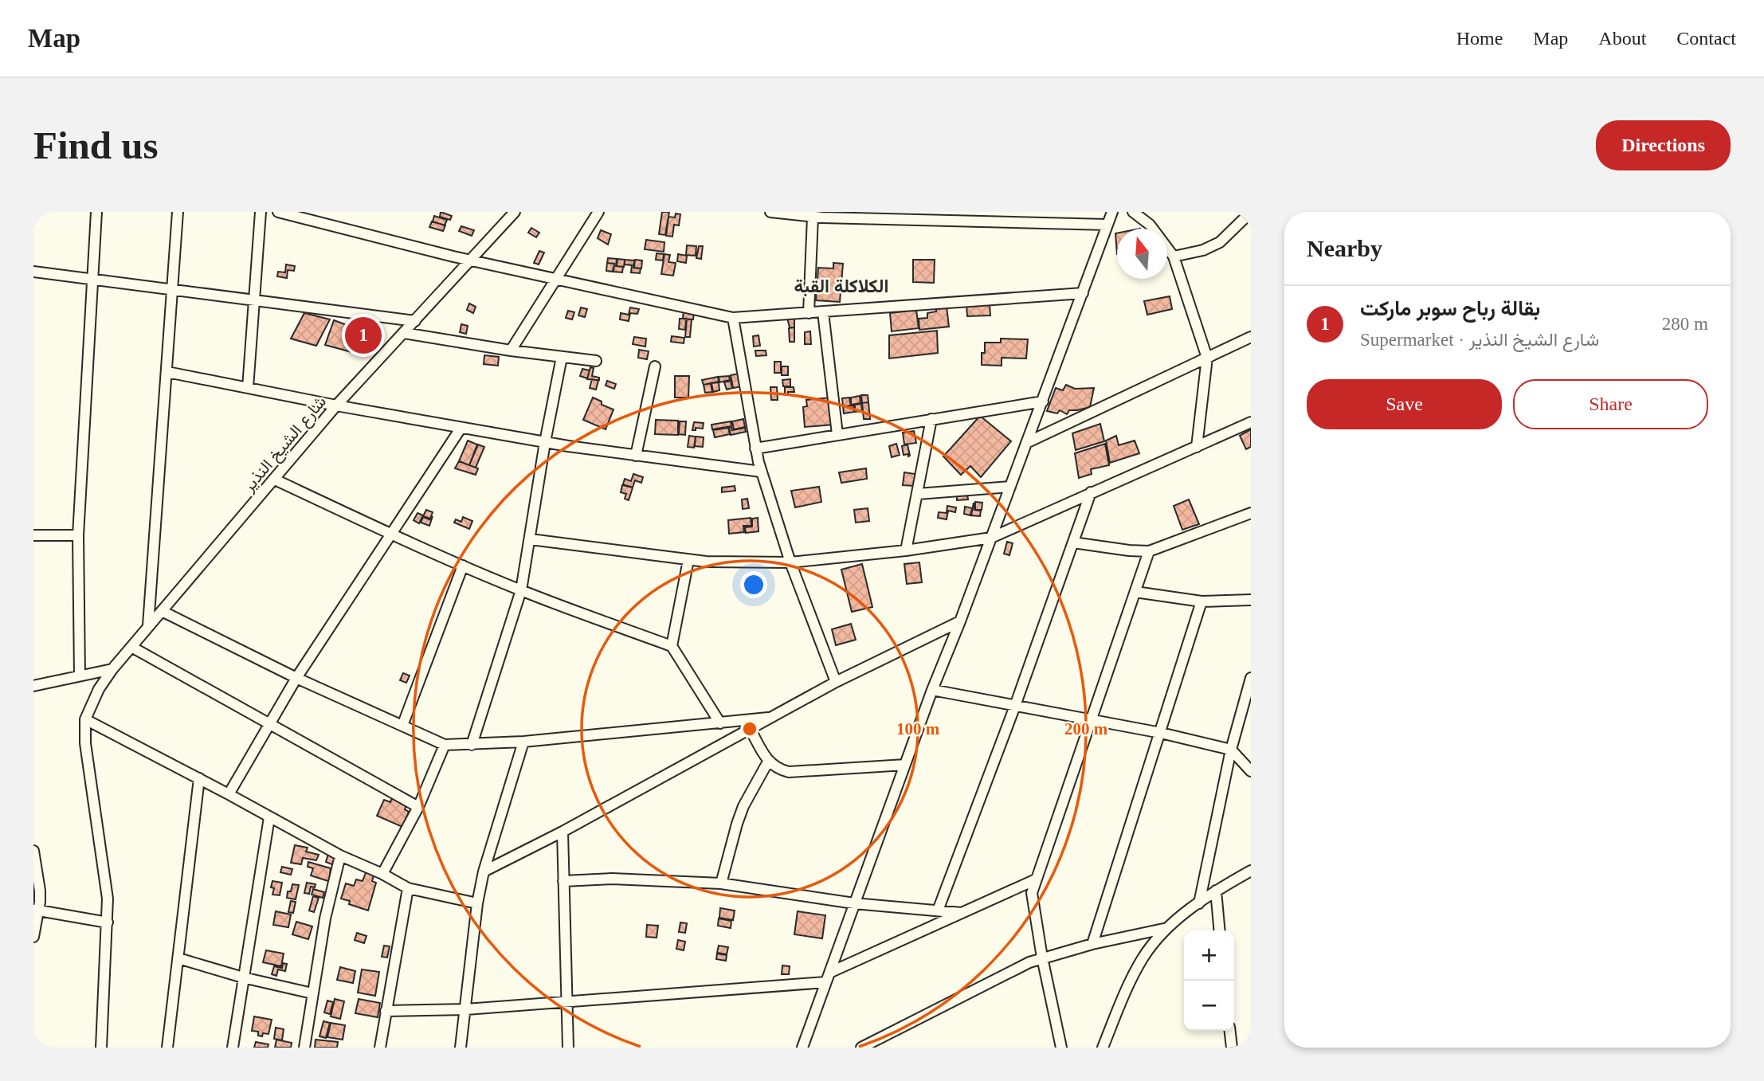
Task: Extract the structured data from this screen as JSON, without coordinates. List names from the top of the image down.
{
  "streets": {
    "street": ["شارع الشيخ النذير"]
  },
  "districts": ["الكلاكلة القبة"],
  "north": "top",
  "page": {
    "header": "Map",
    "nav": [
      "Home",
      "Map",
      "About",
      "Contact"
    ],
    "buttons": [
      "Directions",
      ["Save", "Share"]
    ],
    "title": "Find us",
    "heading": "Nearby",
    "list": [
      {
        "mark": "1",
        "name": "بقالة رباح سوبر ماركت",
        "note": "Supermarket · شارع الشيخ النذير",
        "value": "280 m"
      }
    ],
    "pins": "1",
    "map_buttons": ["+", "−"]
  },
  "rings": ["100 m", "200 m"]
}
